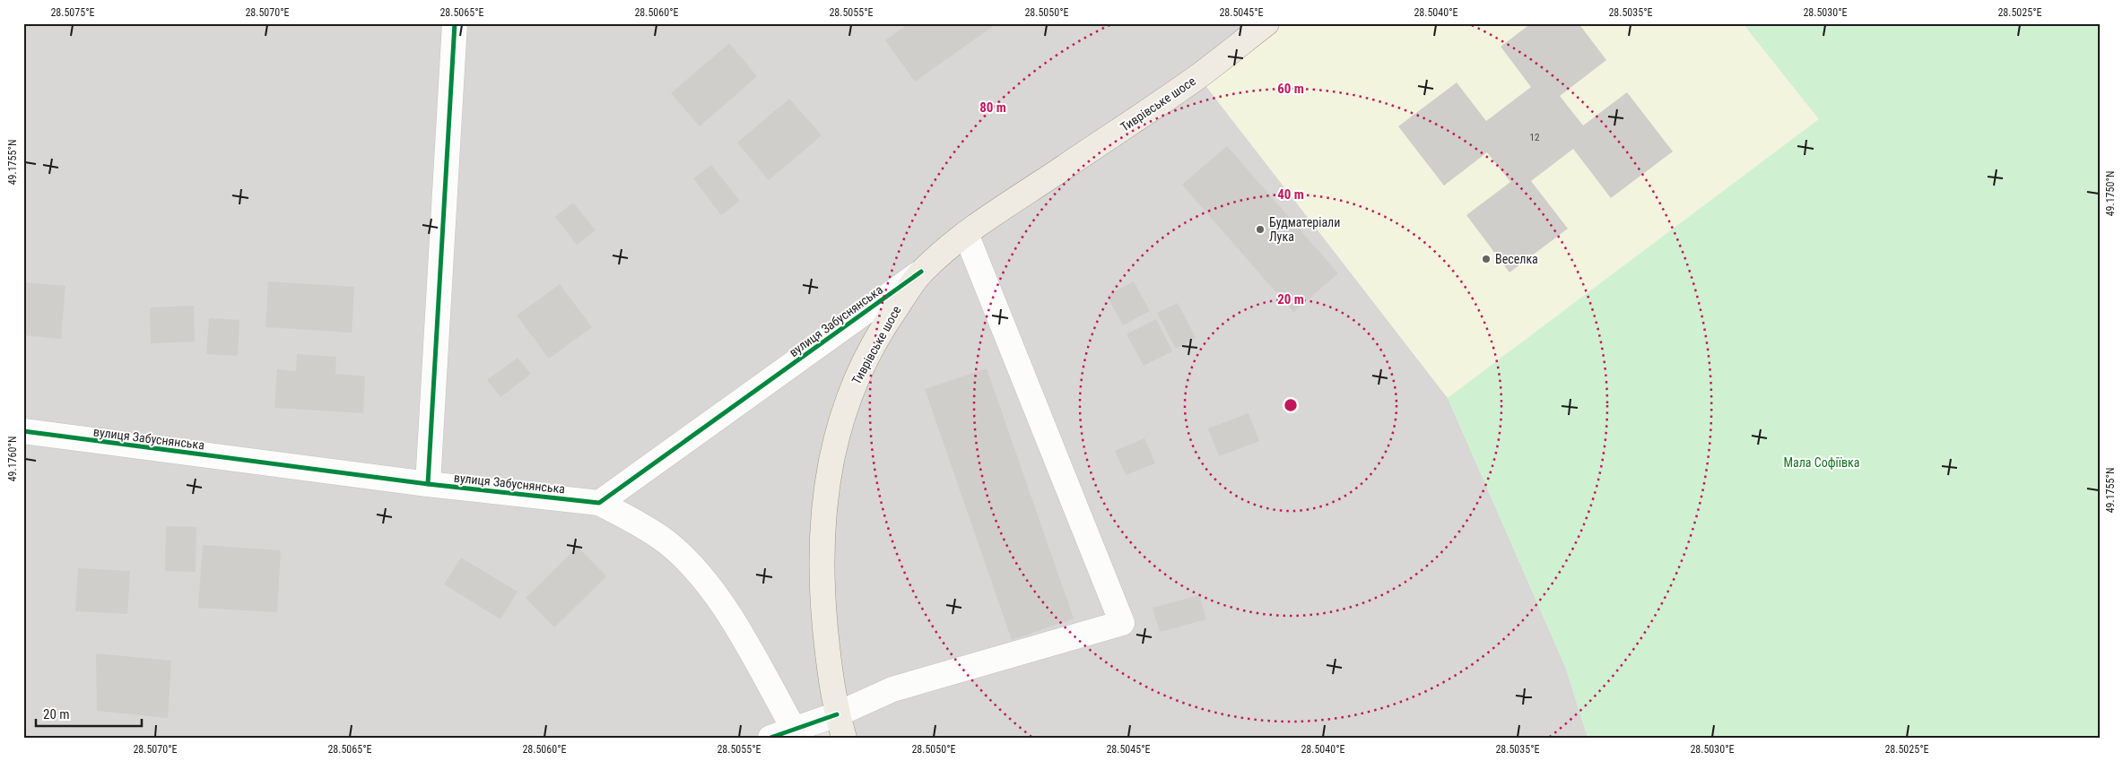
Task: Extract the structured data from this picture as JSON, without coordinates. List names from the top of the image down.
{
  "streets": {
    "main road": ["Тиврівське шосе"],
    "street": ["вулиця Забуснянська"]
  },
  "crossings": [
    ["Тиврівське шосе", "вулиця Забуснянська"]
  ],
  "parks": ["Мала Софіївка"],
  "places": ["Будматеріали Лука", "Веселка"],
  "house_numbers": ["12"],
  "scale_bar": "20 m",
  "coordinates": [
    "28.5075°E",
    "28.5070°E",
    "28.5065°E",
    "28.5060°E",
    "28.5055°E",
    "28.5050°E",
    "28.5045°E",
    "28.5040°E",
    "28.5035°E",
    "28.5030°E",
    "28.5025°E",
    "49.1755°N",
    "49.1750°N",
    "49.1760°N"
  ],
  "rings": [
    "60 m",
    "80 m",
    "40 m",
    "20 m"
  ]
}
